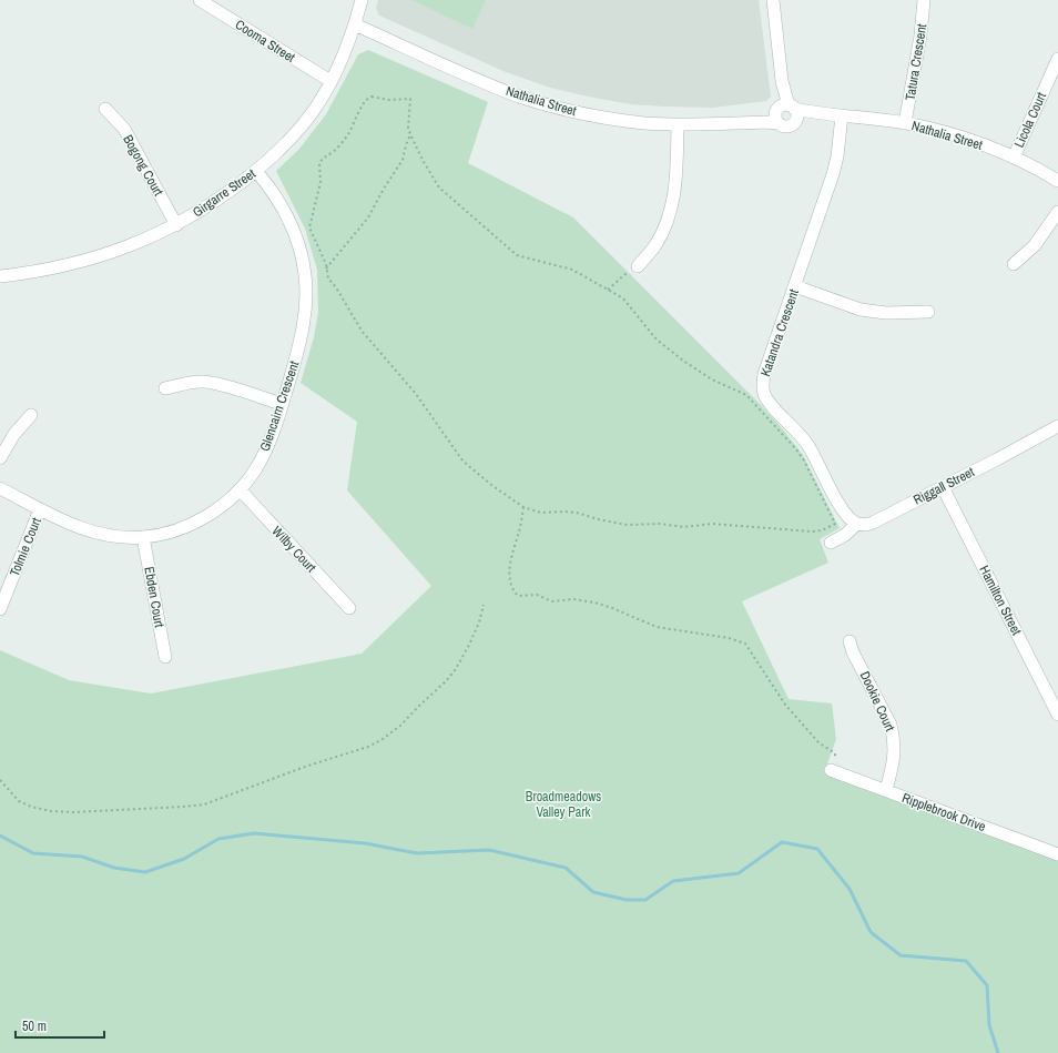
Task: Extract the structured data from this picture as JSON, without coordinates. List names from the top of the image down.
{
  "streets": {
    "street": [
      "Cooma Street",
      "Tatura Crescent",
      "Nathalia Street",
      "Licola Court",
      "Bogong Court",
      "Girgarre Street",
      "Katandra Crescent",
      "Glencairn Crescent",
      "Riggall Street",
      "Tolmie Court",
      "Wilby Court",
      "Ebden Court",
      "Hamilton Street",
      "Dookie Court",
      "Ripplebrook Drive"
    ]
  },
  "crossings": [
    ["Cooma Street", "Girgarre Street"],
    ["Tatura Crescent", "Nathalia Street"],
    ["Nathalia Street", "Licola Court"],
    ["Nathalia Street", "Girgarre Street"],
    ["Nathalia Street", "Katandra Crescent"],
    ["Bogong Court", "Girgarre Street"],
    ["Girgarre Street", "Glencairn Crescent"],
    ["Katandra Crescent", "Riggall Street"],
    ["Glencairn Crescent", "Tolmie Court"],
    ["Glencairn Crescent", "Wilby Court"],
    ["Glencairn Crescent", "Ebden Court"],
    ["Riggall Street", "Hamilton Street"],
    ["Dookie Court", "Ripplebrook Drive"]
  ],
  "parks": ["Broadmeadows Valley Park"],
  "scale_bar": "50 m"
}
